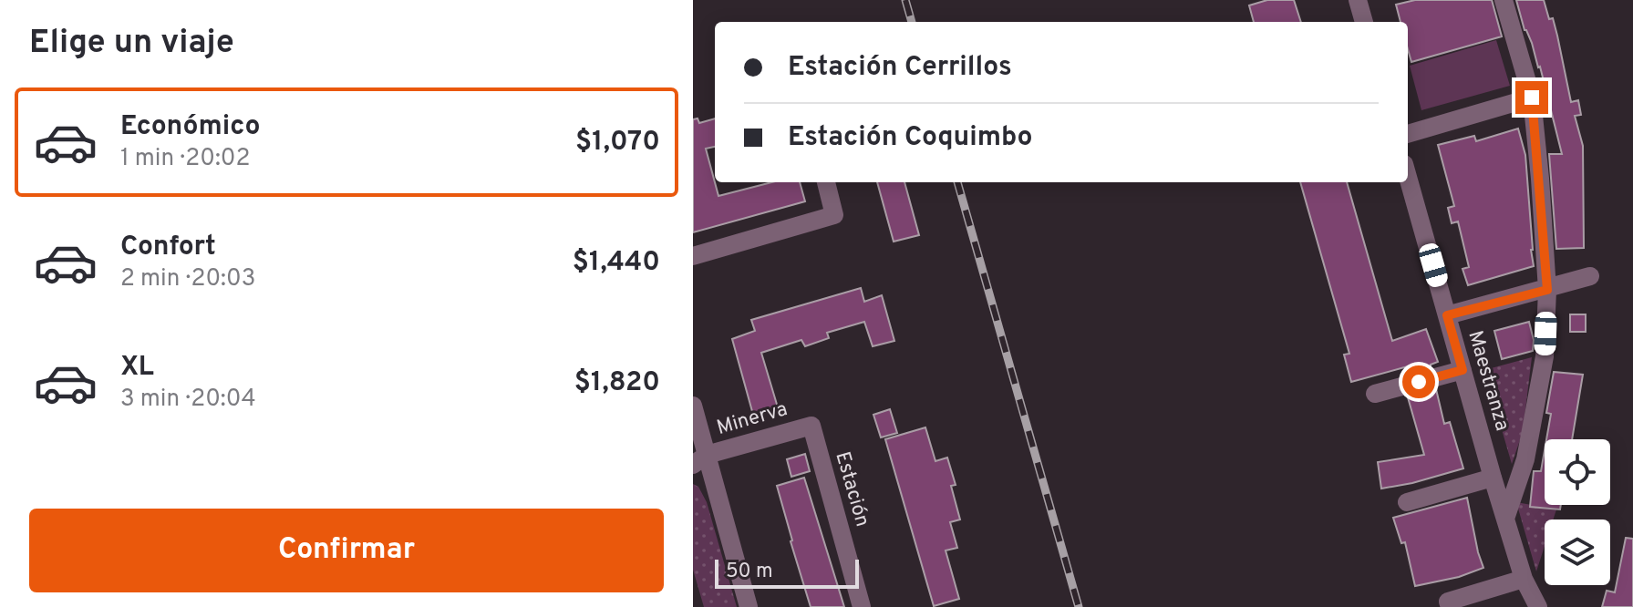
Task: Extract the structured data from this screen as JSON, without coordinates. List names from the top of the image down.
{
  "streets": {
    "street": ["Maestranza", "Minerva", "Estación"]
  },
  "crossings": [
    ["Minerva", "Estación"]
  ],
  "scale_bar": "50 m",
  "page": {
    "heading": "Elige un viaje",
    "banner": ["Estación Cerrillos", "Estación Coquimbo"],
    "list": [
      {
        "name": "Económico",
        "note": "1 min · 20:02",
        "value": "$1,070"
      },
      {
        "name": "Confort",
        "note": "2 min · 20:03",
        "value": "$1,440"
      },
      {
        "name": "XL",
        "note": "3 min · 20:04",
        "value": "$1,820"
      }
    ],
    "buttons": "Confirmar",
    "scale": "50 m"
  }
}
